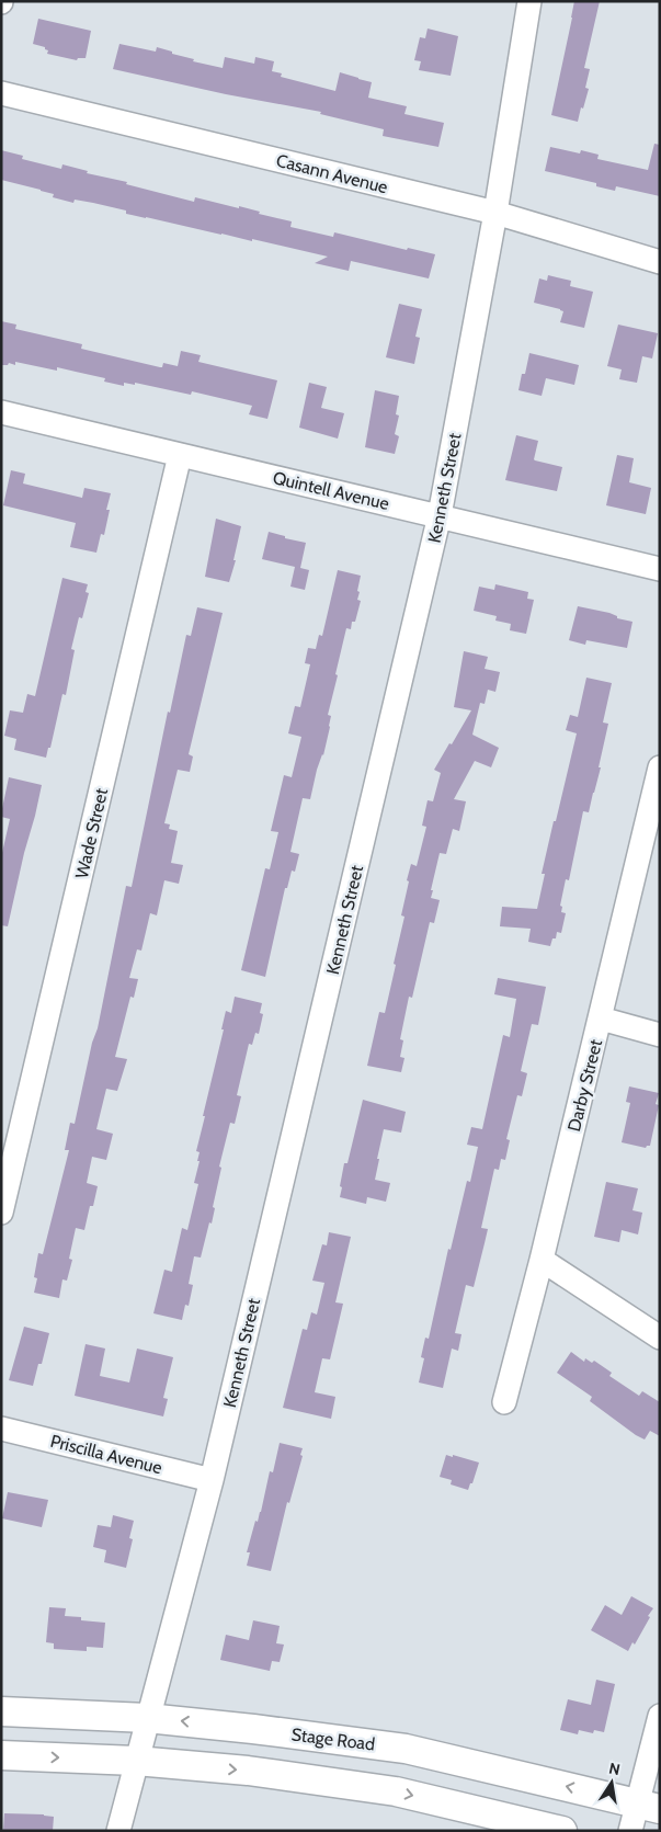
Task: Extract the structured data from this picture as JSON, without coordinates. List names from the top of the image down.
{
  "streets": {
    "main road": ["Stage Road"],
    "street": [
      "Casann Avenue",
      "Kenneth Street",
      "Quintell Avenue",
      "Wade Street",
      "Darby Street",
      "Priscilla Avenue"
    ]
  },
  "crossings": [
    ["Casann Avenue", "Kenneth Street"],
    ["Kenneth Street", "Quintell Avenue"],
    ["Kenneth Street", "Priscilla Avenue"],
    ["Kenneth Street", "Stage Road"],
    ["Quintell Avenue", "Wade Street"]
  ],
  "north": "top"
}
